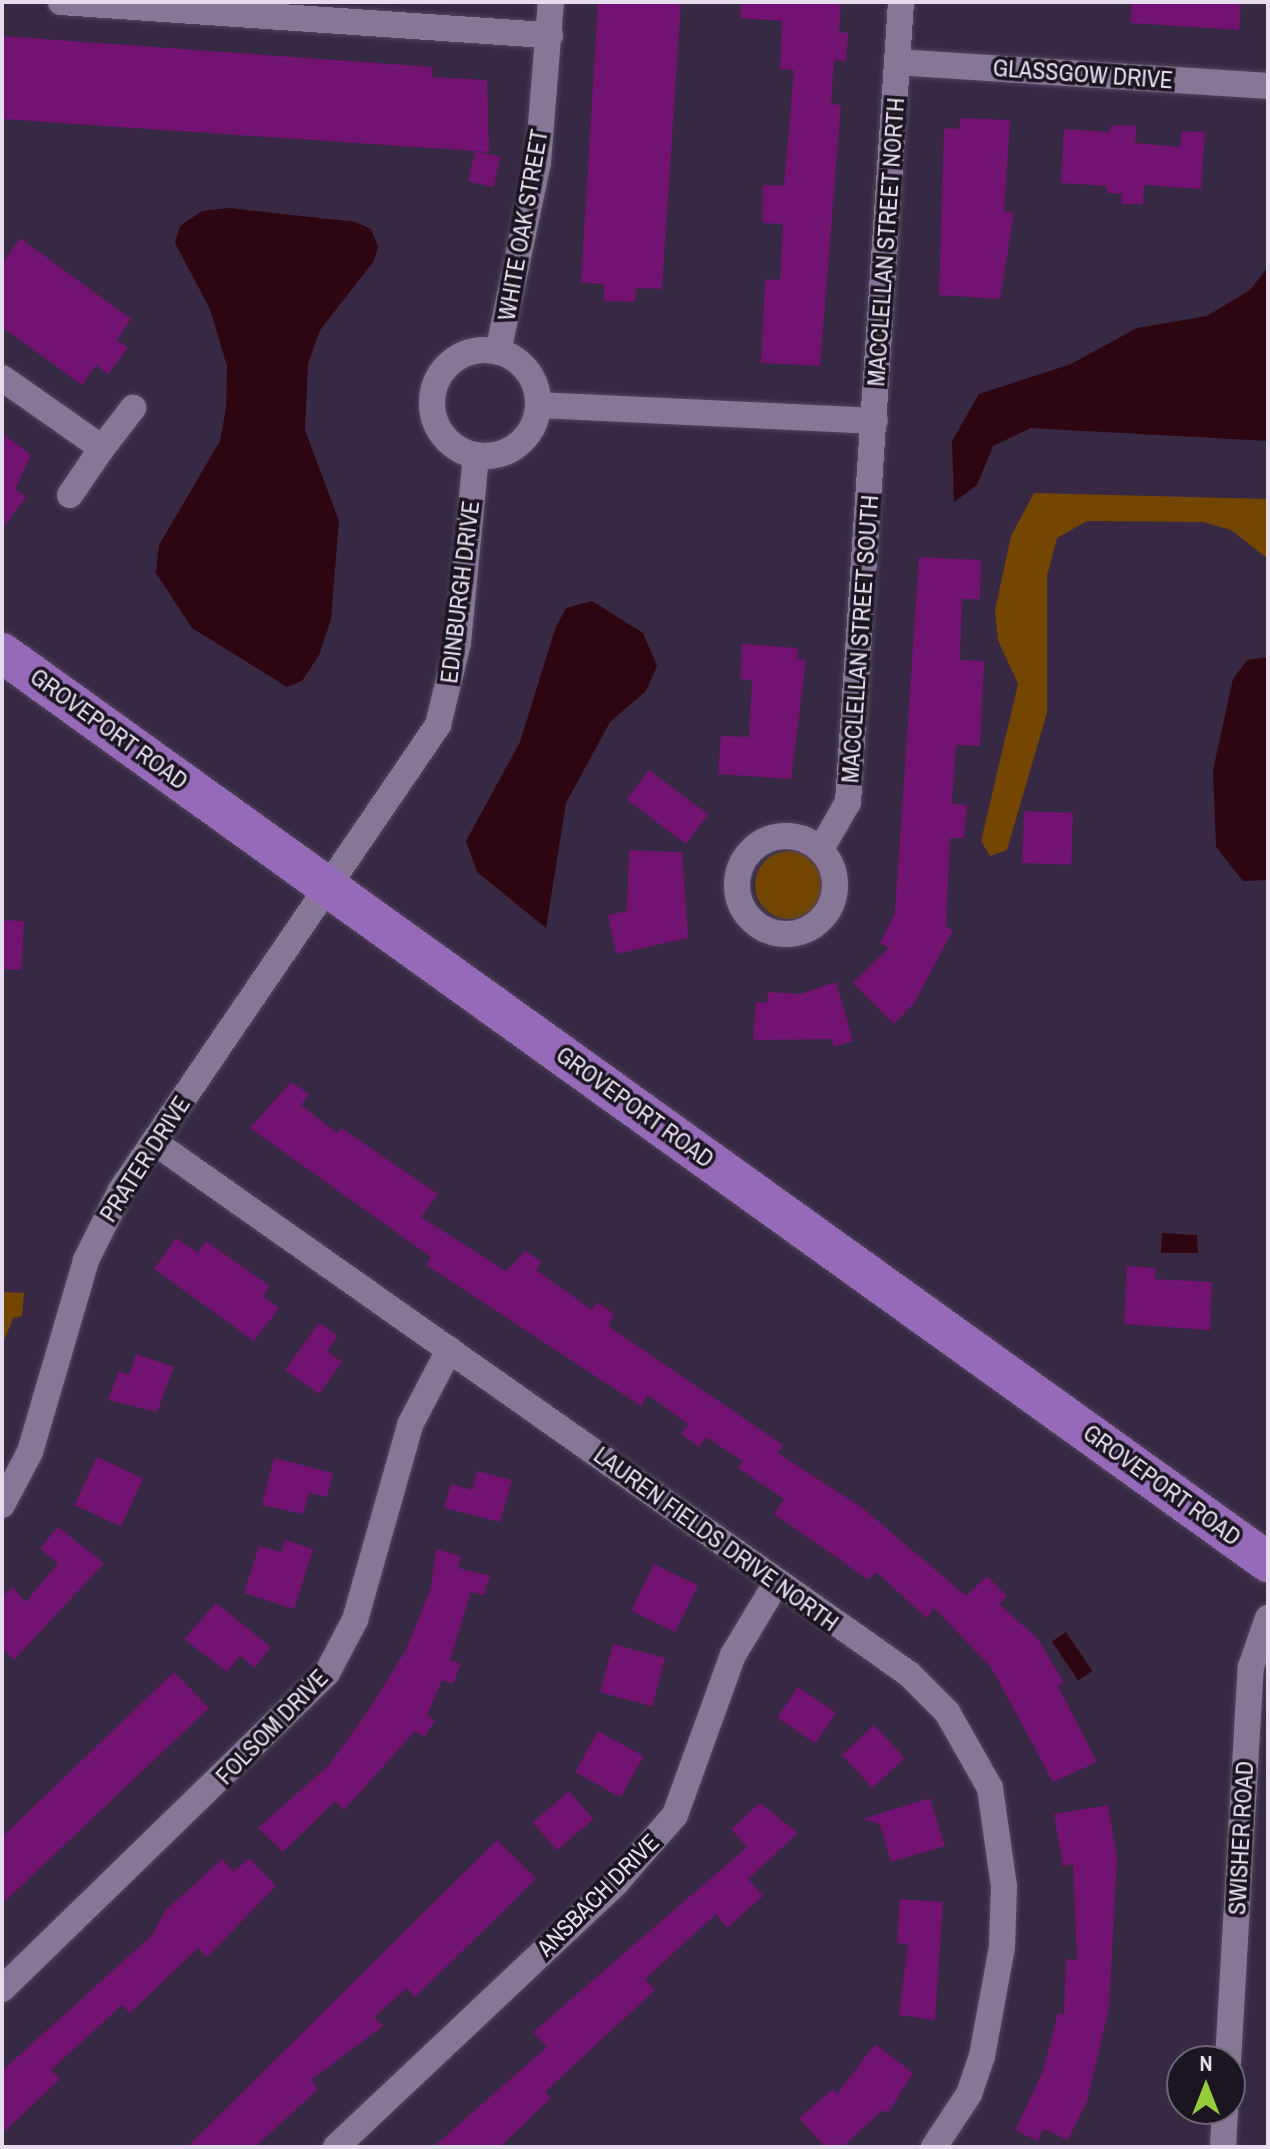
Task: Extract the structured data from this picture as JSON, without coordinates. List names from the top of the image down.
{
  "streets": {
    "main road": ["GROVEPORT ROAD"],
    "street": [
      "GLASSGOW DRIVE",
      "WHITE OAK STREET",
      "MACCLELLAN STREET NORTH",
      "EDINBURGH DRIVE",
      "MACCLELLAN STREET SOUTH",
      "PRATER DRIVE",
      "LAUREN FIELDS DRIVE NORTH",
      "FOLSOM DRIVE",
      "SWISHER ROAD",
      "ANSBACH DRIVE"
    ]
  },
  "crossings": [
    ["GLASSGOW DRIVE", "MACCLELLAN STREET NORTH"],
    ["WHITE OAK STREET", "EDINBURGH DRIVE"],
    ["MACCLELLAN STREET NORTH", "MACCLELLAN STREET SOUTH"],
    ["EDINBURGH DRIVE", "GROVEPORT ROAD"],
    ["EDINBURGH DRIVE", "PRATER DRIVE"],
    ["GROVEPORT ROAD", "PRATER DRIVE"],
    ["PRATER DRIVE", "LAUREN FIELDS DRIVE NORTH"],
    ["LAUREN FIELDS DRIVE NORTH", "FOLSOM DRIVE"],
    ["LAUREN FIELDS DRIVE NORTH", "ANSBACH DRIVE"]
  ],
  "north": "top"
}
